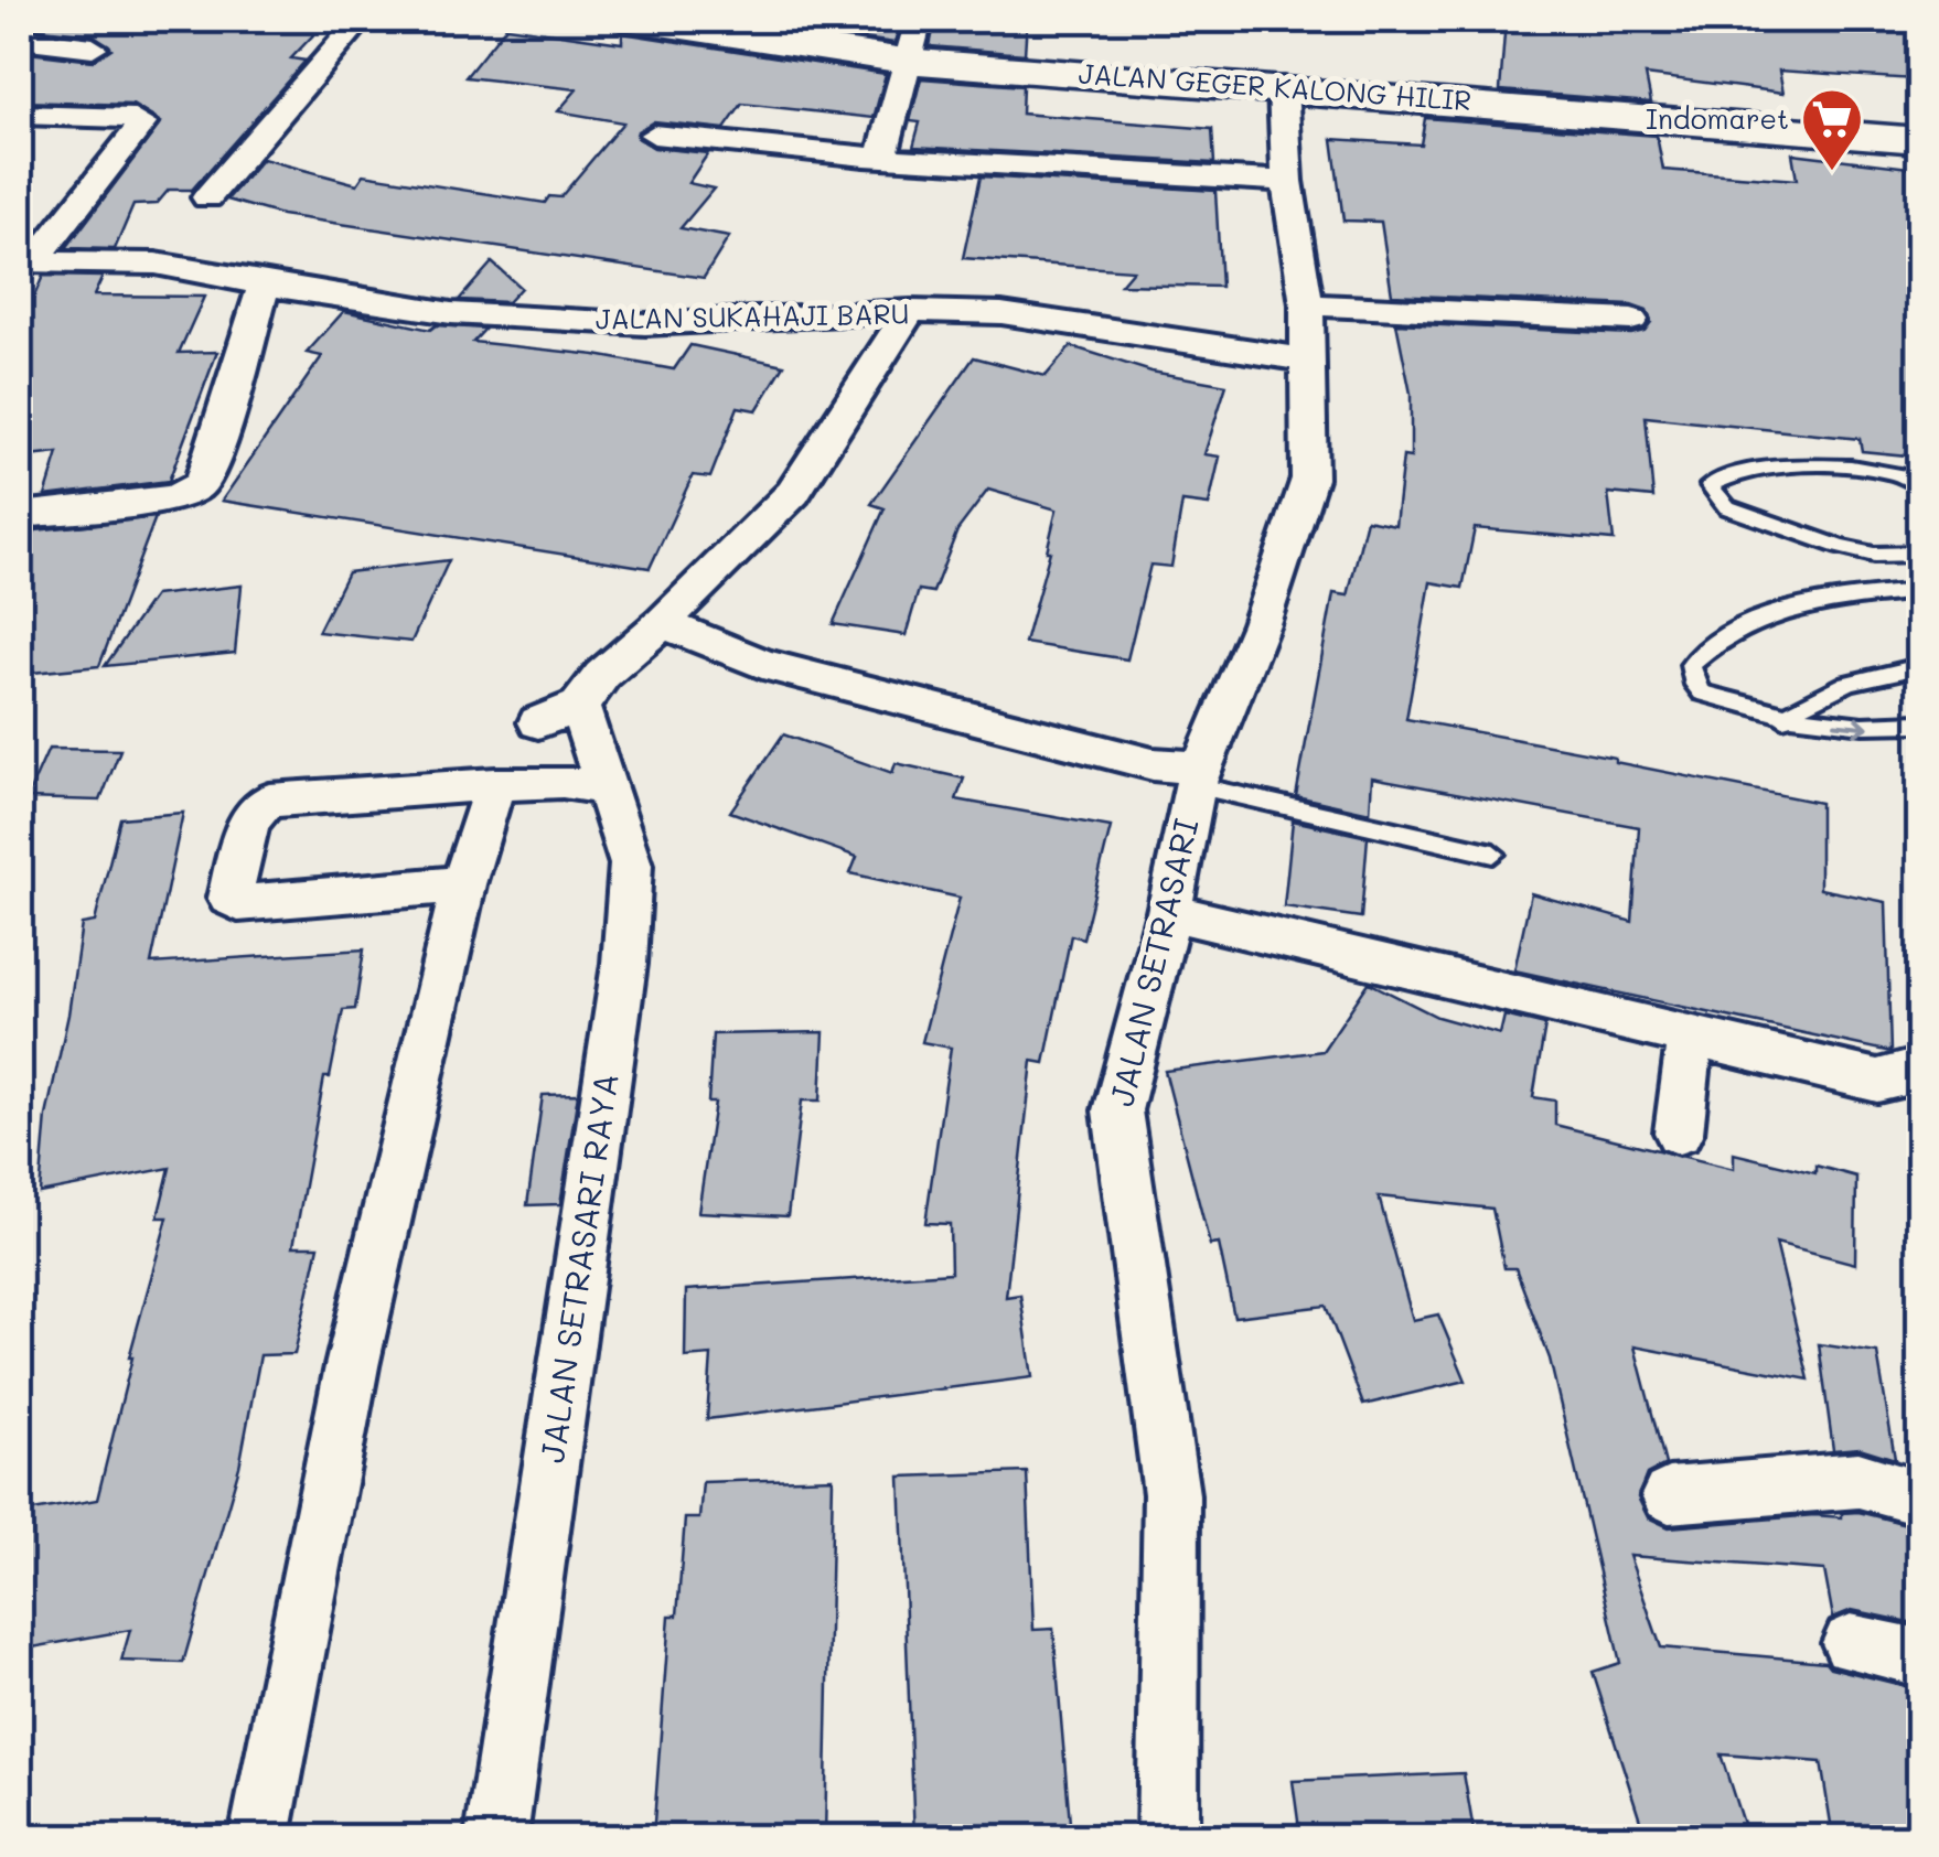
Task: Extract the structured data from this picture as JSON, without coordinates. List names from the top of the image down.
{
  "streets": {
    "main road": ["JALAN GEGER KALONG HILIR"],
    "street": ["JALAN SUKAHAJI BARU", "JALAN SETRASARI", "JALAN SETRASARI RAYA"]
  },
  "crossings": [
    ["JALAN GEGER KALONG HILIR", "JALAN SETRASARI"],
    ["JALAN SUKAHAJI BARU", "JALAN SETRASARI"],
    ["JALAN SUKAHAJI BARU", "JALAN SETRASARI RAYA"]
  ],
  "places": {
    "supermarket": ["Indomaret"]
  }
}
